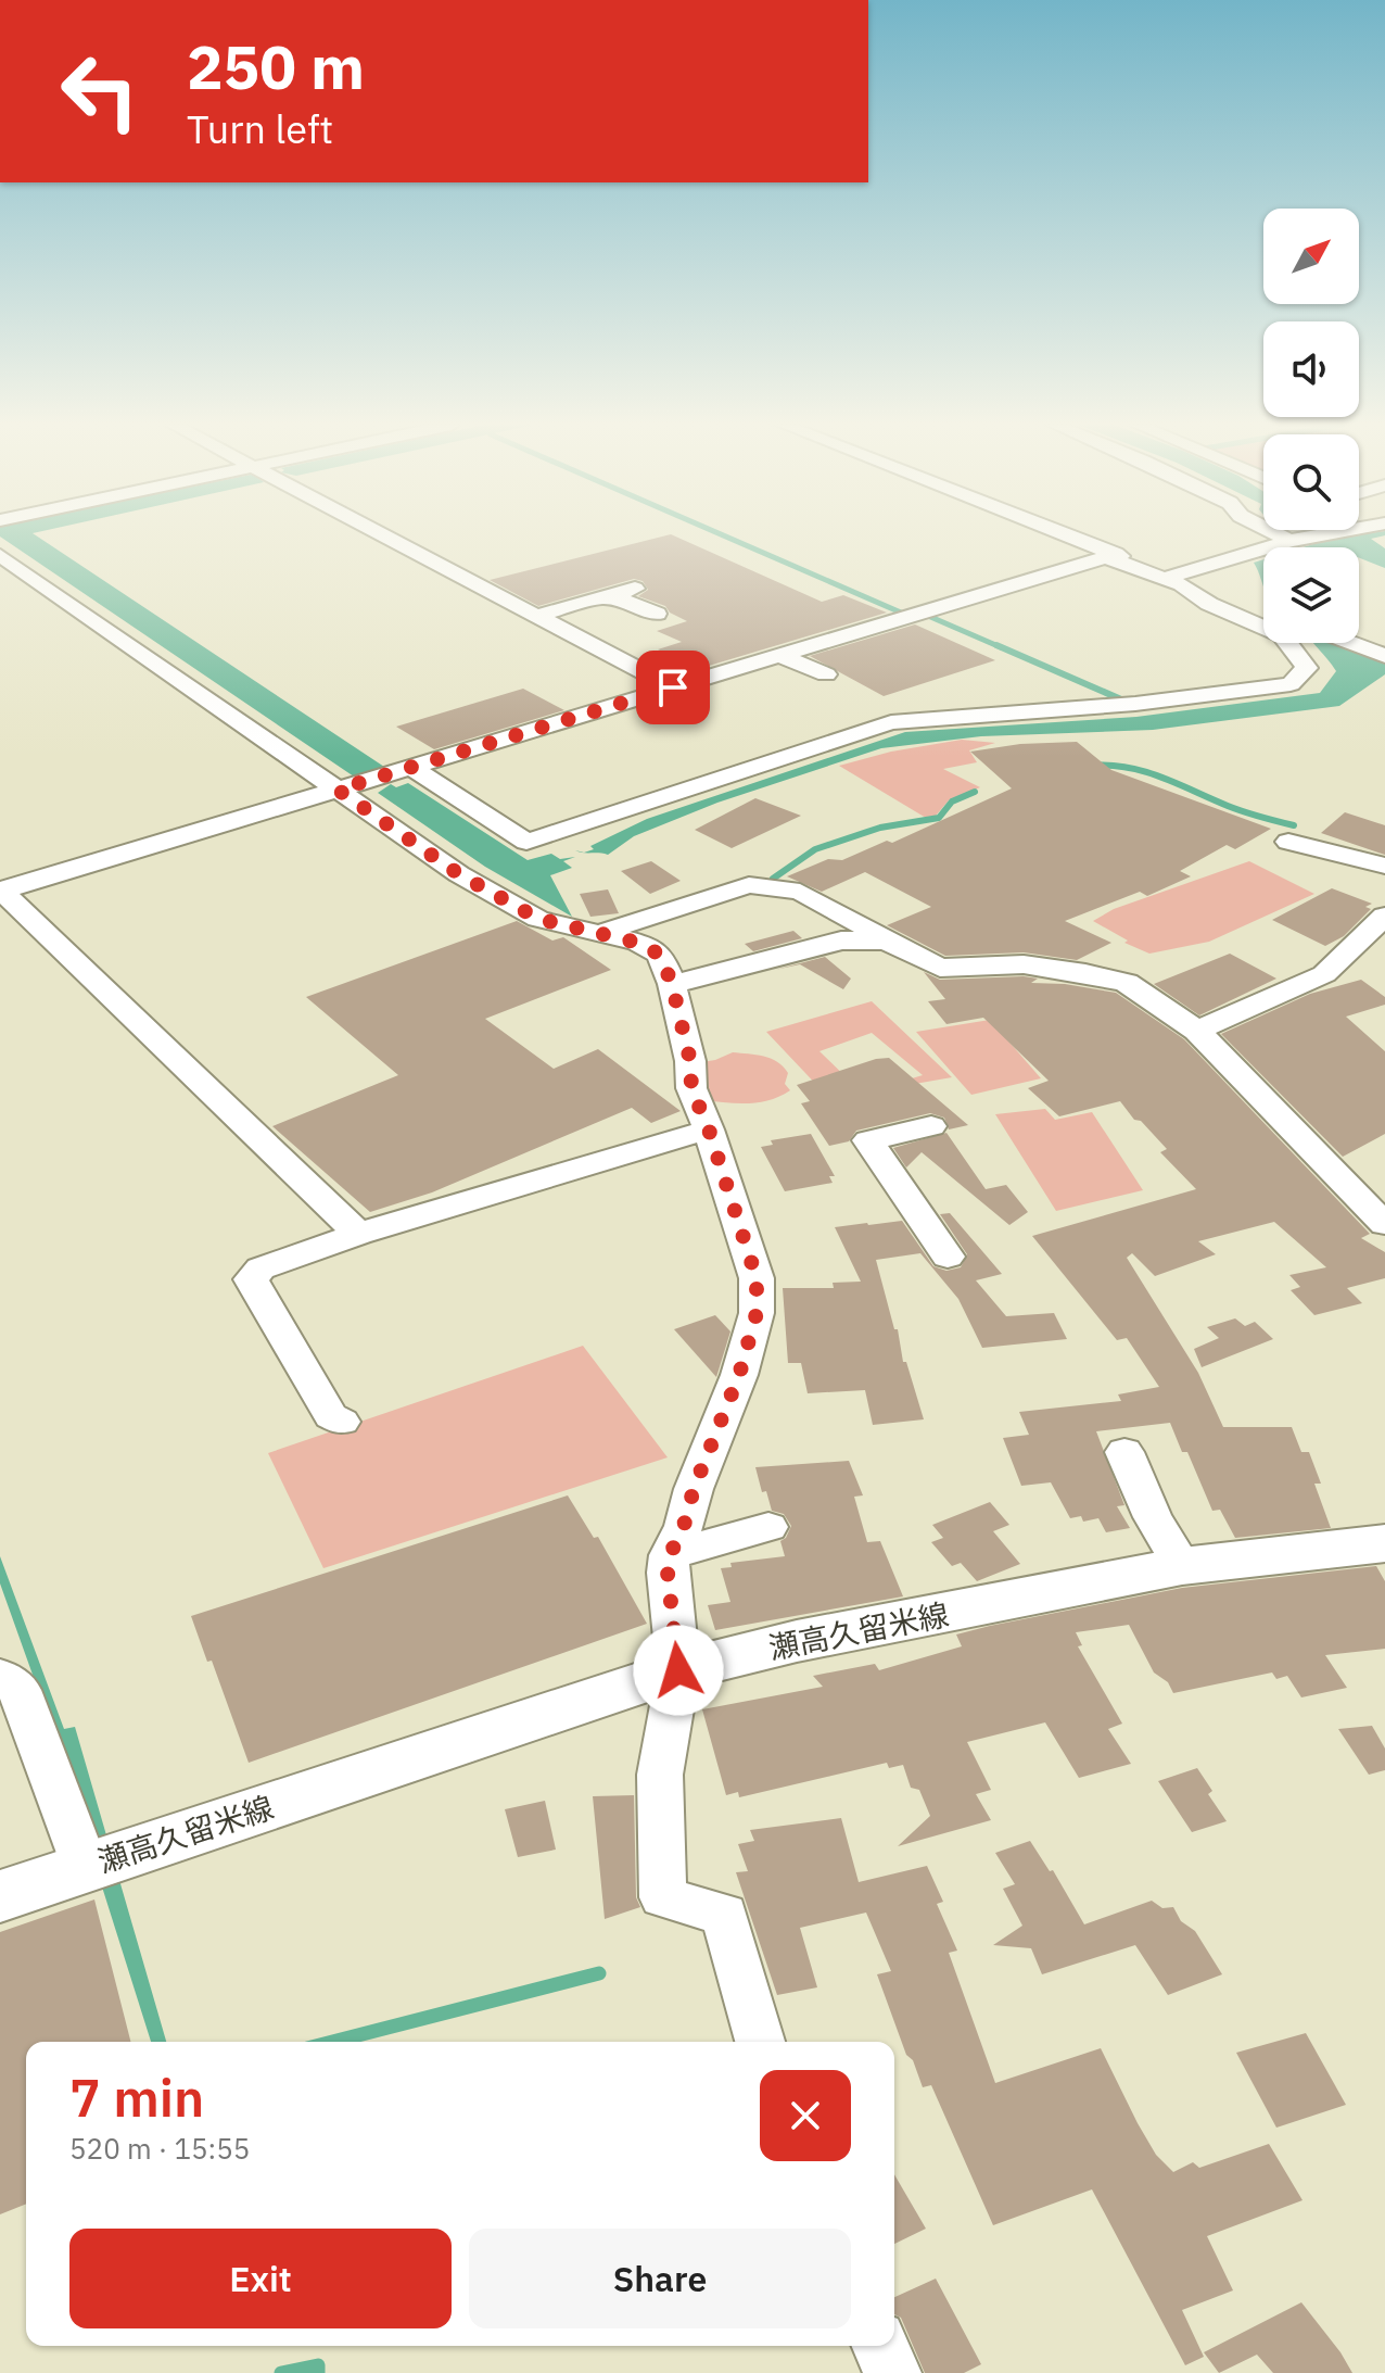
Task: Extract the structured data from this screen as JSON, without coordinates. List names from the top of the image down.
{
  "streets": {
    "main road": ["瀬高久留米線"]
  },
  "north": "top right",
  "page": {
    "turn": ["250 m", "Turn left"],
    "heading": ["7 min", "520 m · 15:55"],
    "buttons": ["Exit", "Share"]
  }
}
